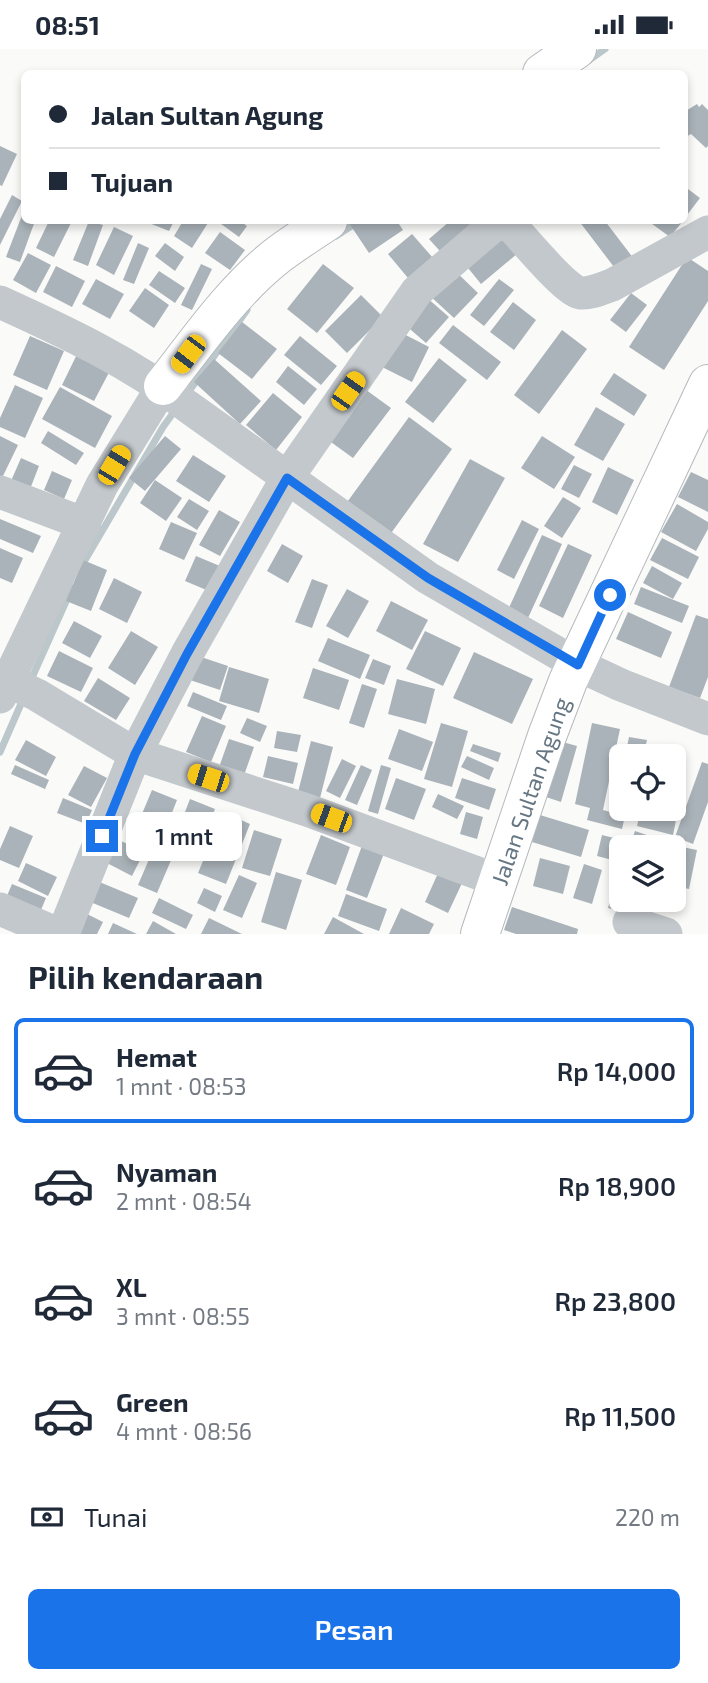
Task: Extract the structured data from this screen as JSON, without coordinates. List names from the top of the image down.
{
  "streets": {
    "main road": ["Jalan Sultan Agung"]
  },
  "page": {
    "status": "08:51",
    "banner": ["Jalan Sultan Agung", "Tujuan"],
    "bubble": "1 mnt",
    "heading": "Pilih kendaraan",
    "list": [
      {
        "name": "Hemat",
        "note": "1 mnt · 08:53",
        "value": "Rp 14,000"
      },
      {
        "name": "Nyaman",
        "note": "2 mnt · 08:54",
        "value": "Rp 18,900"
      },
      {
        "name": "XL",
        "note": "3 mnt · 08:55",
        "value": "Rp 23,800"
      },
      {
        "name": "Green",
        "note": "4 mnt · 08:56",
        "value": "Rp 11,500"
      }
    ],
    "pay": ["Tunai", "220 m"],
    "buttons": "Pesan"
  }
}
